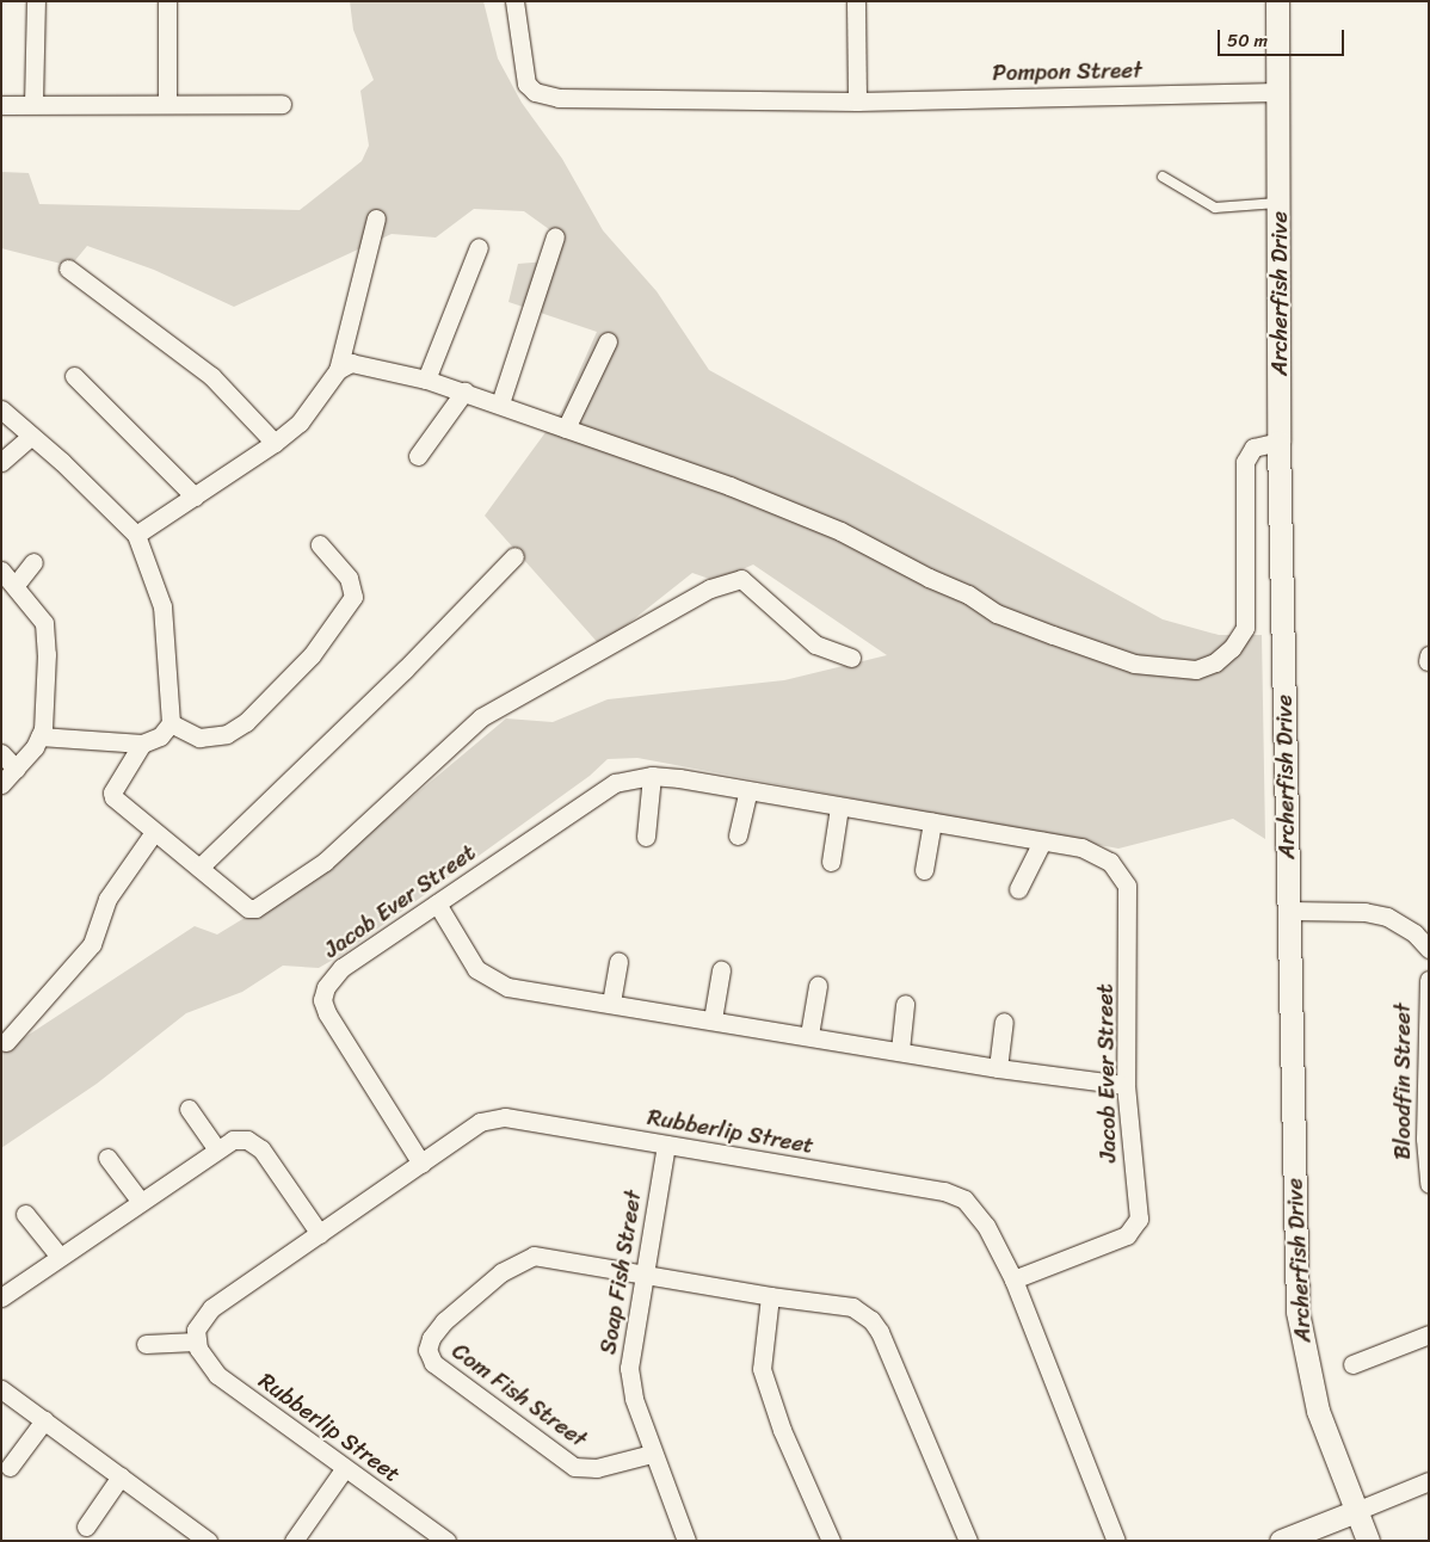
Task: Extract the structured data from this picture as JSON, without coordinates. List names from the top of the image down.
{
  "streets": {
    "street": [
      "Pompon Street",
      "Archerfish Drive",
      "Jacob Ever Street",
      "Bloodfin Street",
      "Rubberlip Street",
      "Soap Fish Street",
      "Com Fish Street"
    ]
  },
  "crossings": [
    ["Pompon Street", "Archerfish Drive"],
    ["Jacob Ever Street", "Rubberlip Street"],
    ["Rubberlip Street", "Soap Fish Street"],
    ["Soap Fish Street", "Com Fish Street"]
  ],
  "scale_bar": "50 m"
}
